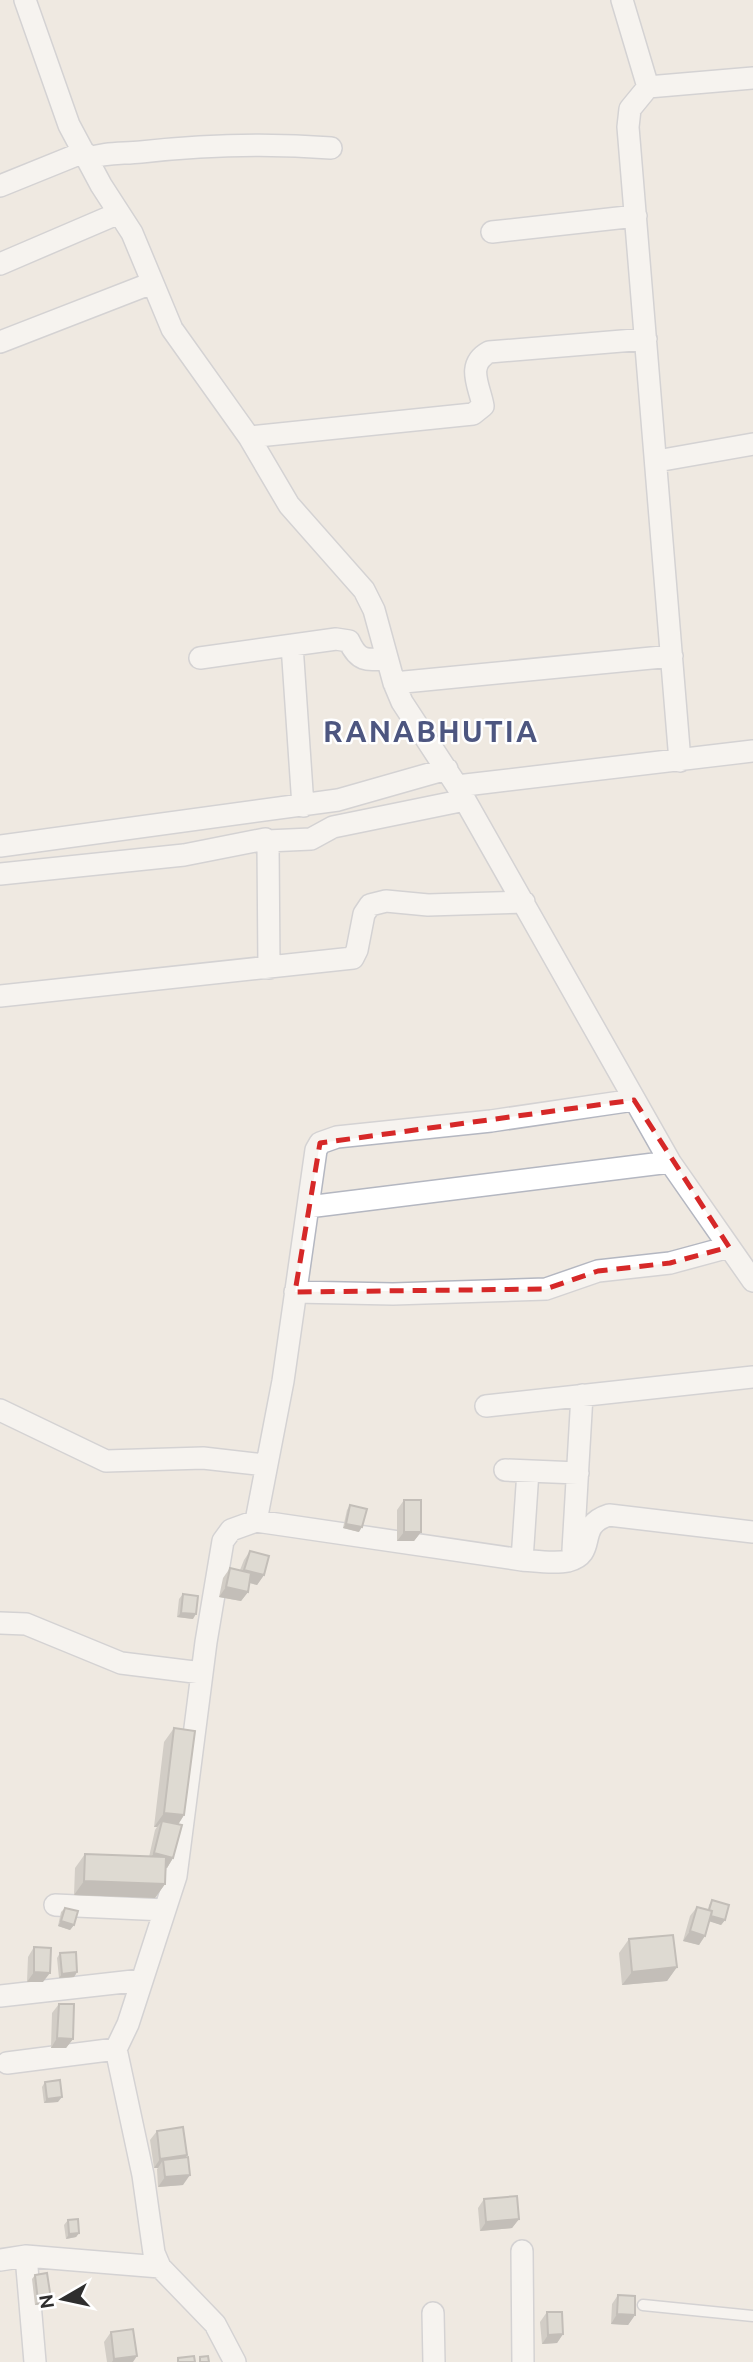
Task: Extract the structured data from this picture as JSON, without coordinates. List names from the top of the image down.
{
  "districts": ["RANABHUTIA"],
  "north": "left"
}
